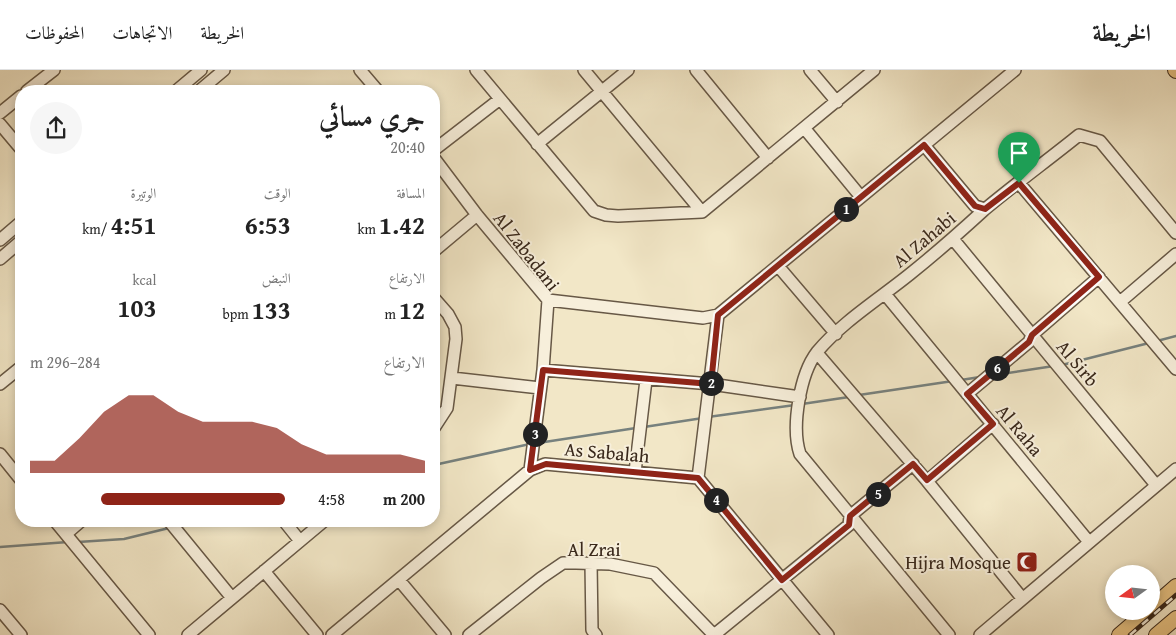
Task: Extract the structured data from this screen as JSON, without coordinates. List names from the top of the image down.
{
  "streets": {
    "street": [
      "Al Zahabi",
      "Al Zabadani",
      "Al Sirb",
      "Al Raha",
      "As Sabalah",
      "Al Zrai"
    ]
  },
  "crossings": [
    ["Al Zahabi", "Al Sirb"],
    ["Al Zahabi", "Al Raha"],
    ["Al Zabadani", "As Sabalah"]
  ],
  "places": {
    "mosque": ["Hijra Mosque"]
  },
  "north": "left",
  "page": {
    "header": "الخريطة",
    "nav": ["الخريطة", "الاتجاهات", "المحفوظات"],
    "heading": ["جري مسائي", "20:40"],
    "stats": [
      ["المسافة", "1.42 km"],
      ["الوقت", "6:53"],
      ["الوتيرة", "4:51 /km"],
      ["الارتفاع", "12 m"],
      ["النبض", "133 bpm"],
      ["kcal", "103"]
    ],
    "pins": [
      "1",
      "6",
      "2",
      "3",
      "5",
      "4"
    ],
    "chart": ["الارتفاع", "284–296 m"],
    "list": [
      {
        "name": "200 m",
        "note": "4:58"
      }
    ]
  }
}
